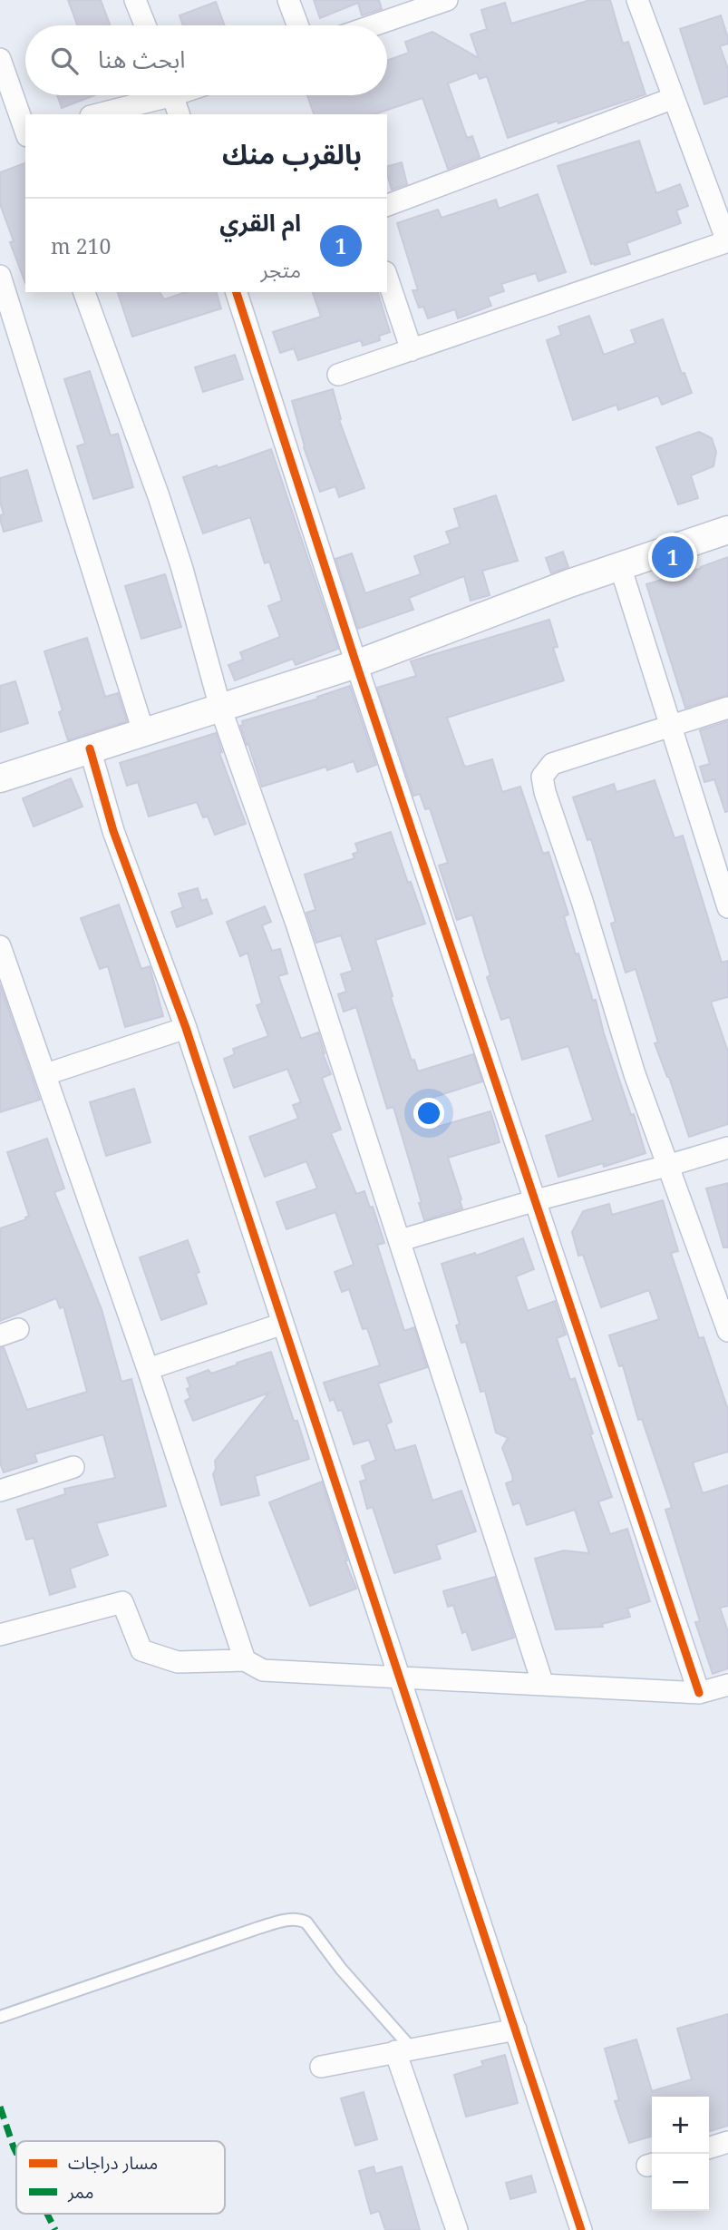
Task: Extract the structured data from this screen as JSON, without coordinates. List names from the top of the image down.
{
  "legend": ["مسار دراجات", "ممر"],
  "page": {
    "search": "ابحث هنا",
    "heading": "بالقرب منك",
    "list": [
      {
        "mark": "1",
        "name": "ام القري",
        "note": "متجر",
        "value": "210 m"
      }
    ],
    "pins": "1",
    "map_buttons": ["+", "−"]
  }
}
